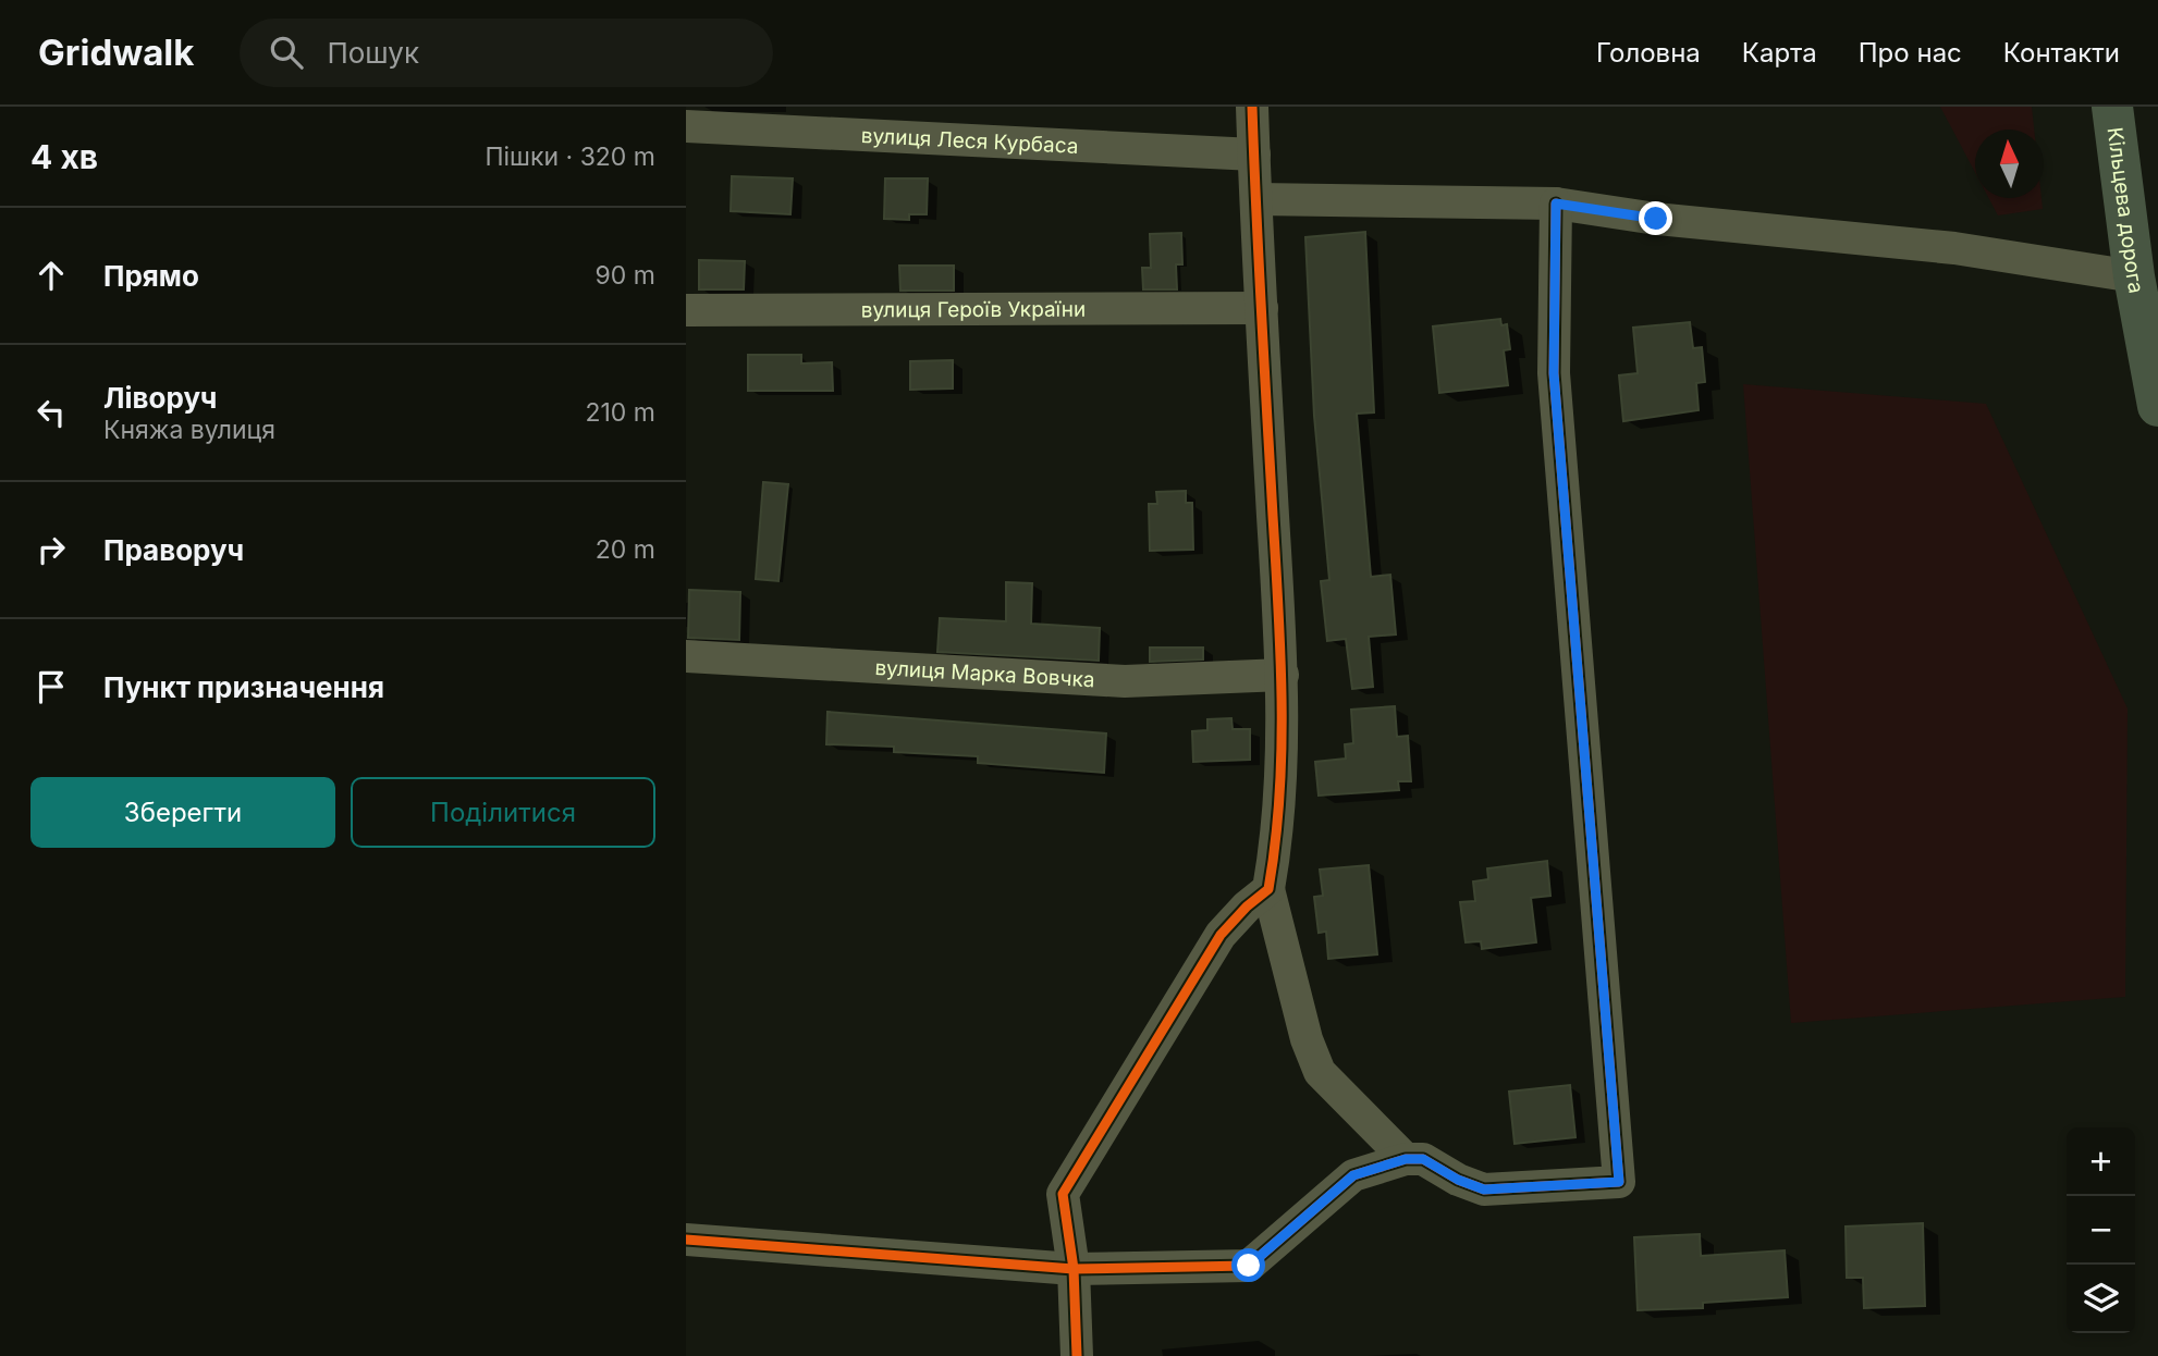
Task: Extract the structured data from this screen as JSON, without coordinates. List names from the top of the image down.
{
  "streets": {
    "highway": ["Кільцева дорога"],
    "street": ["вулиця Леся Курбаса", "вулиця Героїв України", "вулиця Марка Вовчка"]
  },
  "north": "top",
  "page": {
    "header": "Gridwalk",
    "search": "Пошук",
    "nav": [
      "Головна",
      "Карта",
      "Про нас",
      "Контакти"
    ],
    "heading": ["4 хв", "Пішки · 320 m"],
    "list": [
      ["Прямо", "90 m"],
      ["Ліворуч", "Княжа вулиця", "210 m"],
      ["Праворуч", "20 m"],
      "Пункт призначення"
    ],
    "buttons": ["Зберегти", "Поділитися"],
    "map_buttons": ["+", "−"]
  }
}
